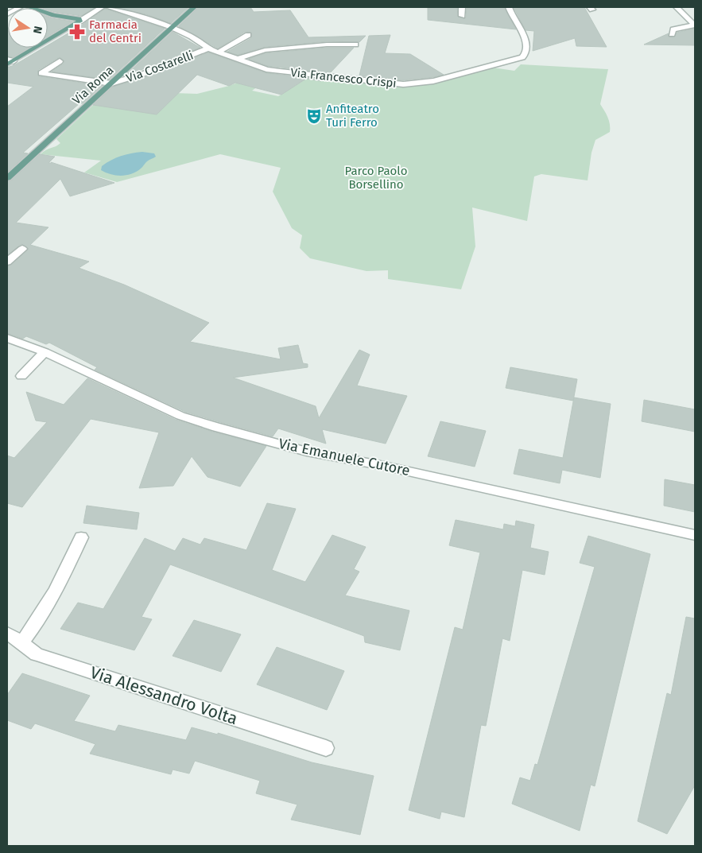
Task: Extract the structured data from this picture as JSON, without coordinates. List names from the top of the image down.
{
  "streets": {
    "main road": ["Via Roma"],
    "street": [
      "Via Costarelli",
      "Via Francesco Crispi",
      "Via Emanuele Cutore",
      "Via Alessandro Volta"
    ]
  },
  "crossings": [
    ["Via Costarelli", "Via Francesco Crispi"],
    ["Via Costarelli", "Via Roma"],
    ["Via Francesco Crispi", "Via Roma"]
  ],
  "parks": ["Parco Paolo Borsellino"],
  "places": {
    "pharmacy": ["Farmacia del Centri"],
    "theatre": ["Anfiteatro Turi Ferro"]
  },
  "north": "right"
}
